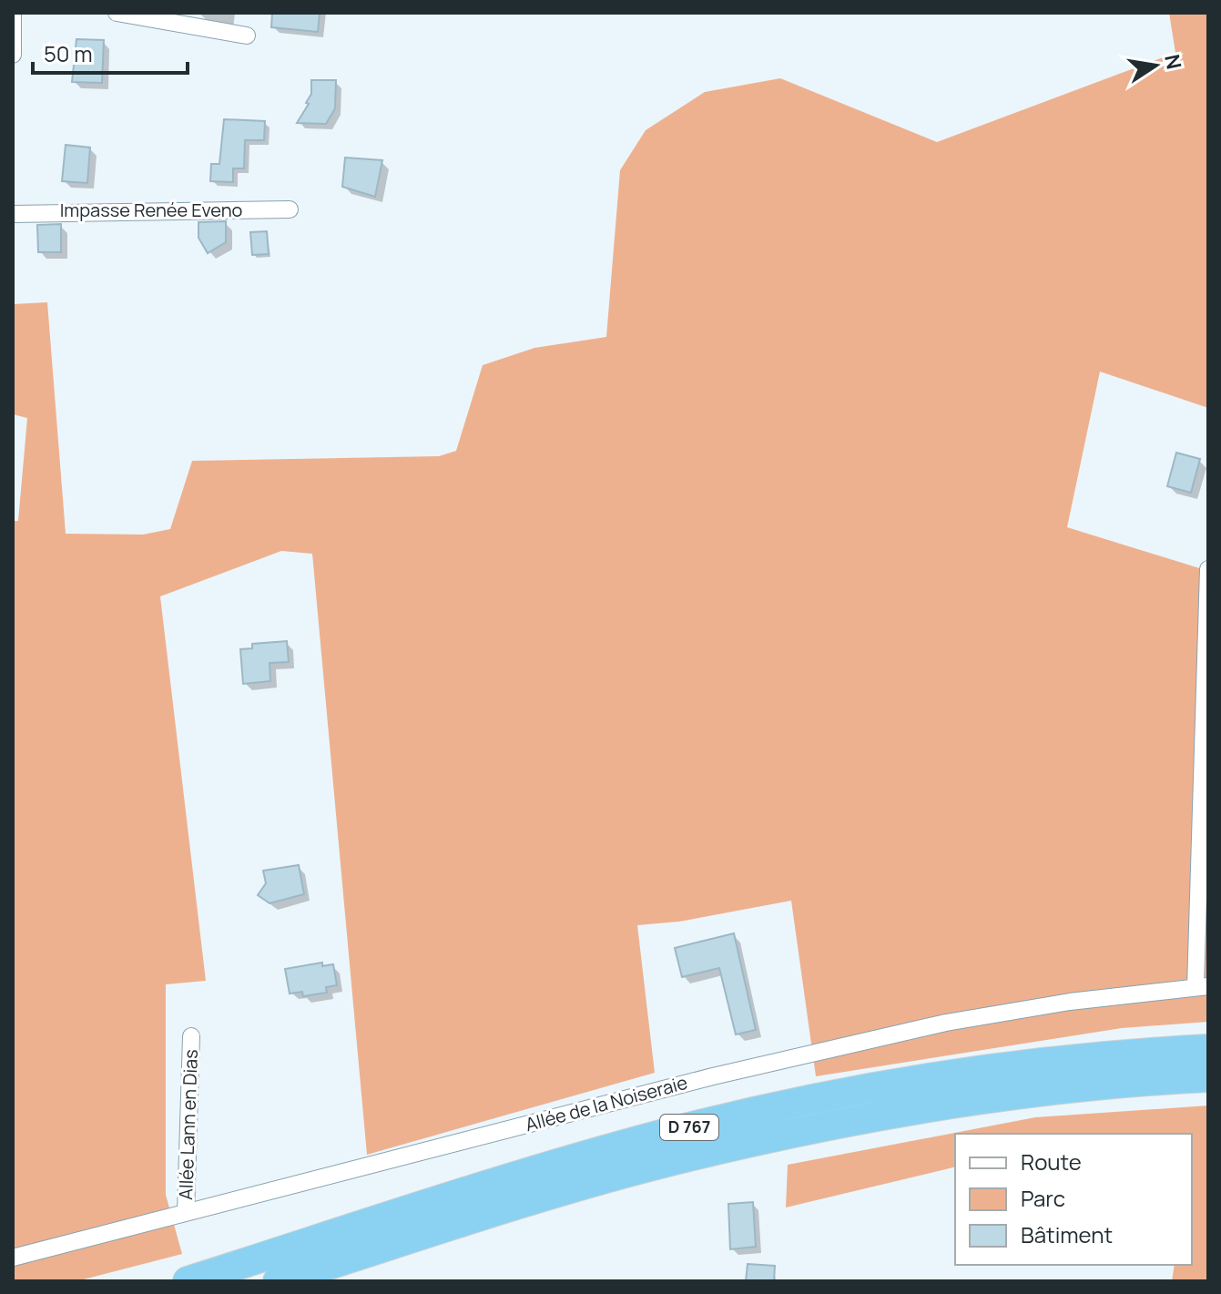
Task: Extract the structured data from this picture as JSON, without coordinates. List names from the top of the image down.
{
  "streets": {
    "highway": ["D 767"],
    "street": ["Impasse Renée Eveno", "Allée de la Noiseraie", "Allée Lann en Dias"]
  },
  "crossings": [
    ["Allée de la Noiseraie", "Allée Lann en Dias"]
  ],
  "legend": ["Route", "Parc", "Bâtiment"],
  "scale_bar": "50 m",
  "north": "right"
}
